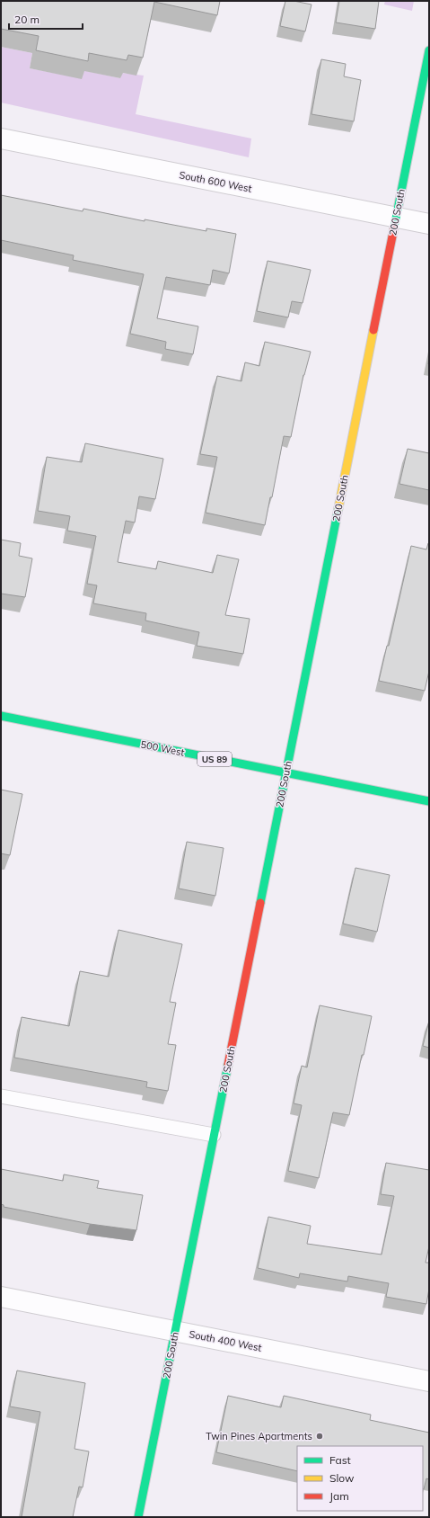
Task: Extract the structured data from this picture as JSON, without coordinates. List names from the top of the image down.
{
  "streets": {
    "street": [
      "South 600 West",
      "200 South",
      "500 West",
      "US 89",
      "South 400 West"
    ]
  },
  "crossings": [
    ["South 600 West", "200 South"],
    ["200 South", "500 West"],
    ["200 South", "South 400 West"]
  ],
  "places": ["Twin Pines Apartments"],
  "legend": ["Fast", "Slow", "Jam"],
  "scale_bar": "20 m"
}
